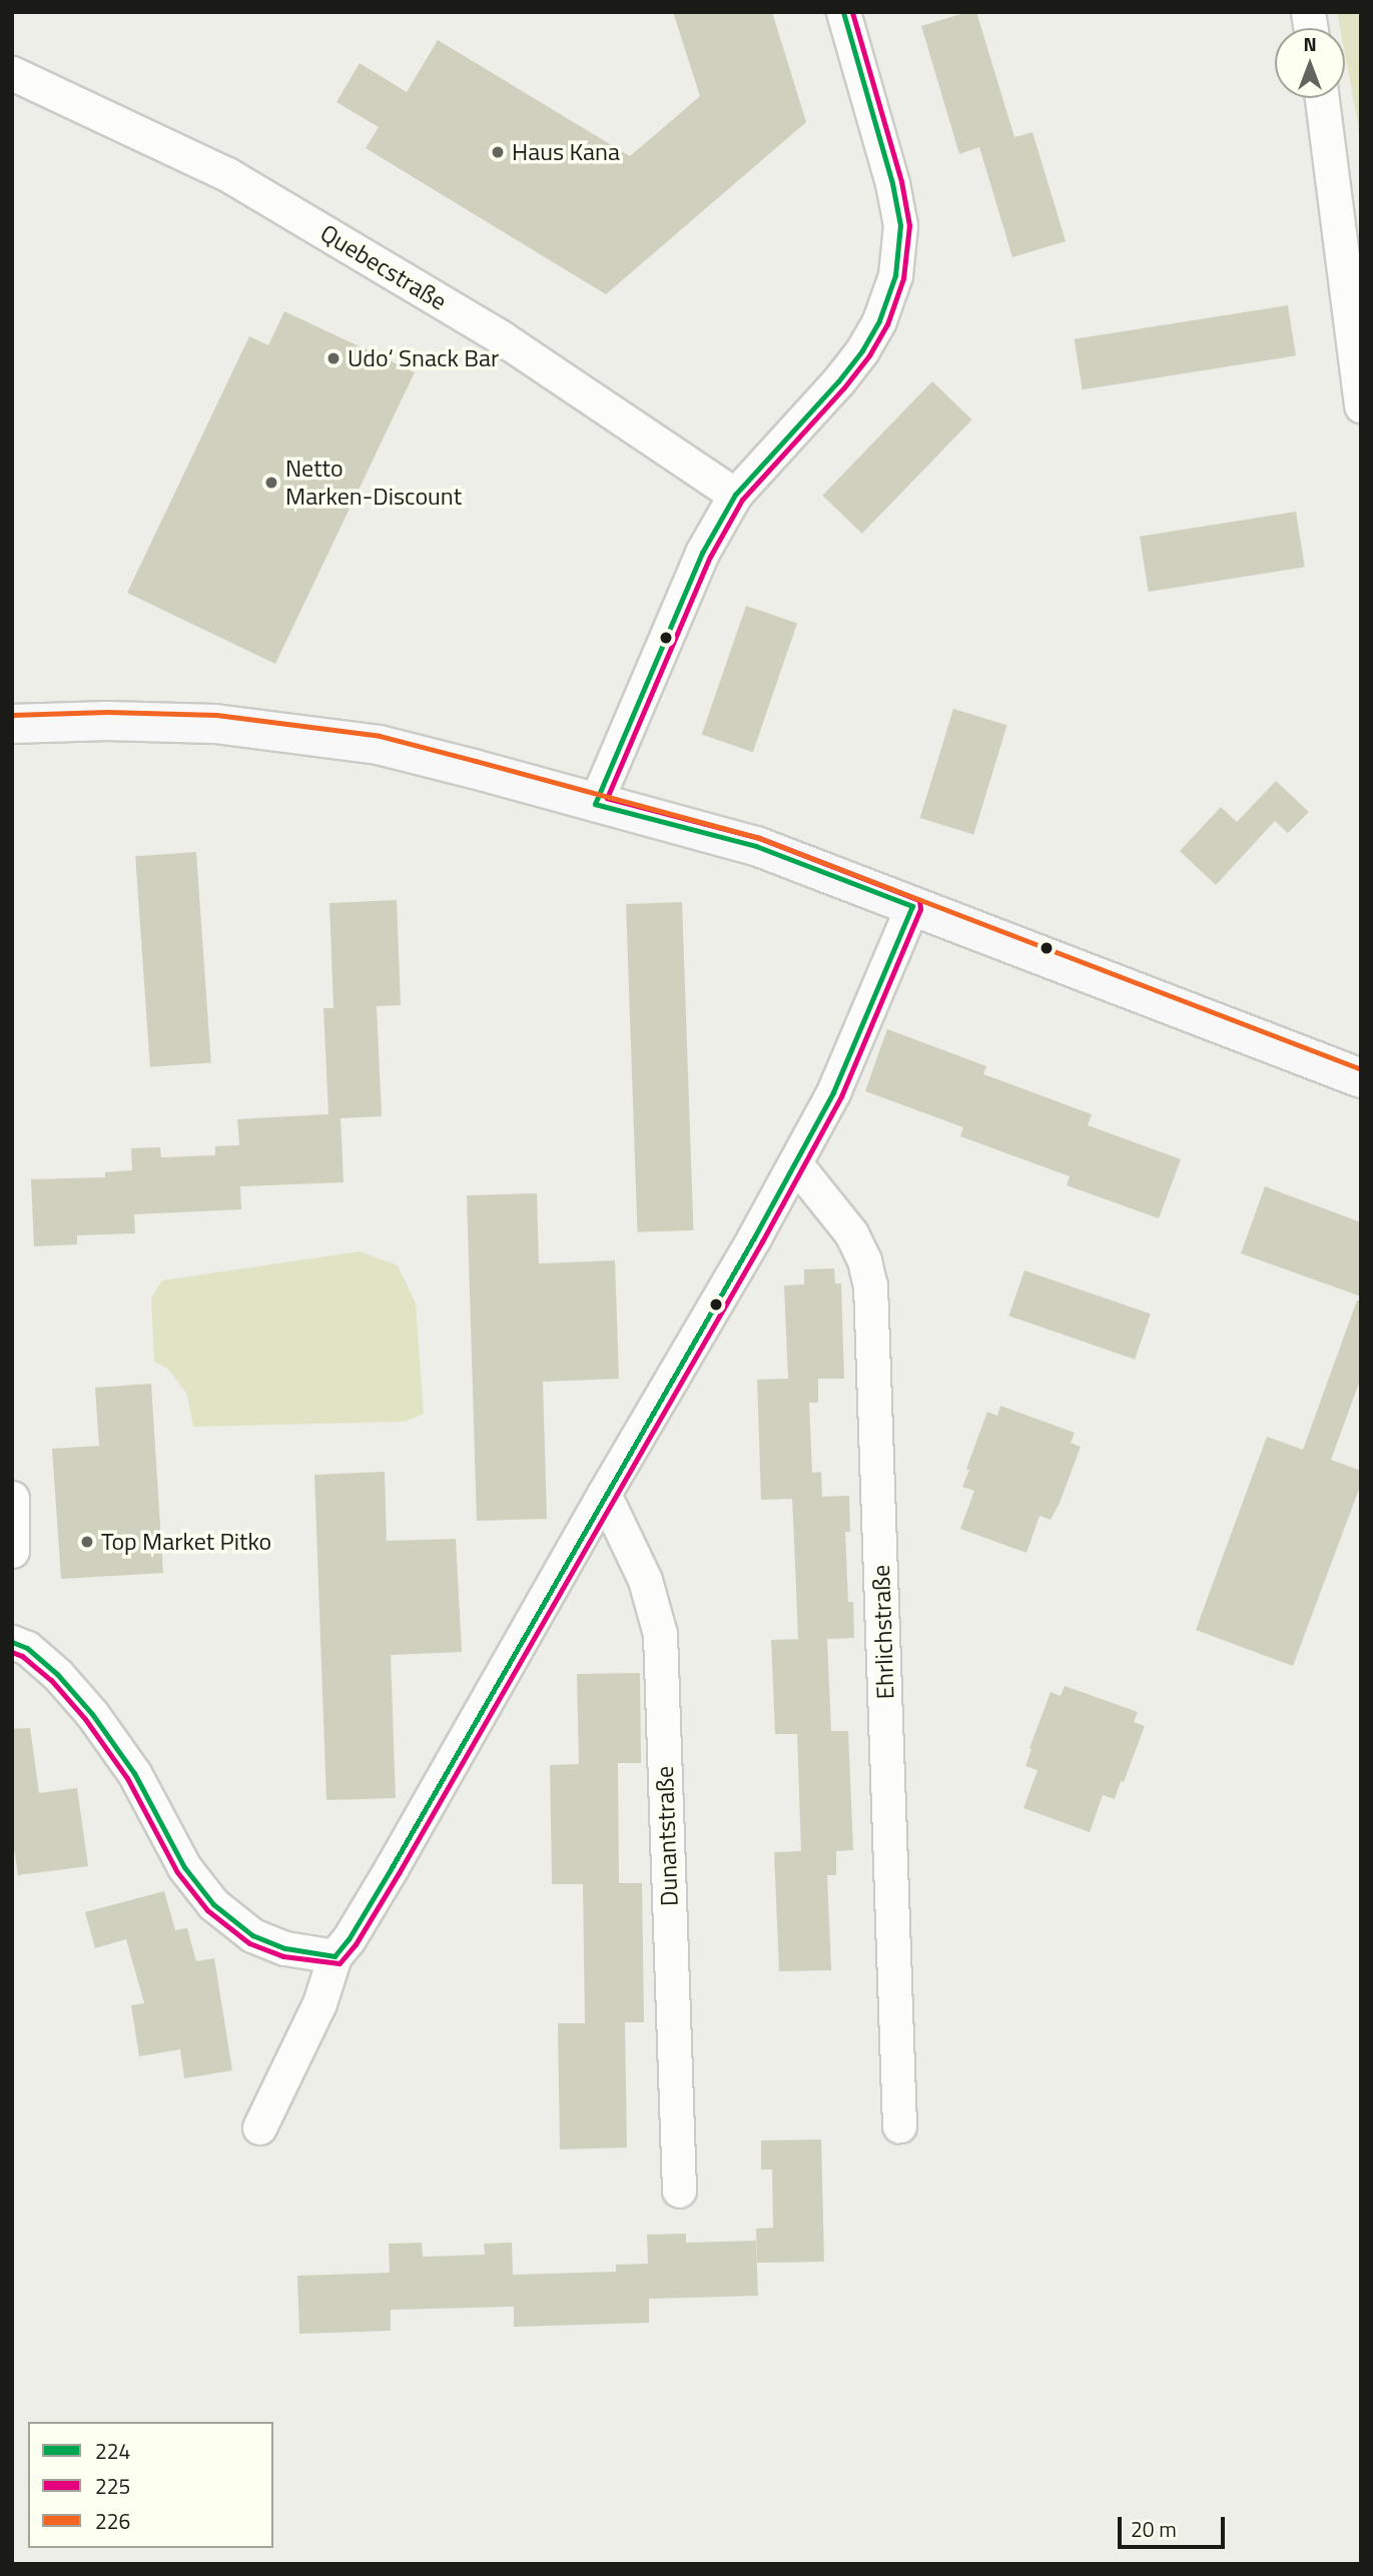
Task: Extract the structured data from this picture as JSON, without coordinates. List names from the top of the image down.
{
  "streets": {
    "street": ["Quebecstraße", "Ehrlichstraße", "Dunantstraße"]
  },
  "places": [
    "Haus Kana",
    "Udo‘ Snack Bar",
    "Netto Marken-Discount",
    "Top Market Pitko"
  ],
  "lines": ["transit line 224", "transit line 225", "transit line 226"],
  "legend": ["224", "225", "226"],
  "scale_bar": "20 m",
  "north": "top"
}
